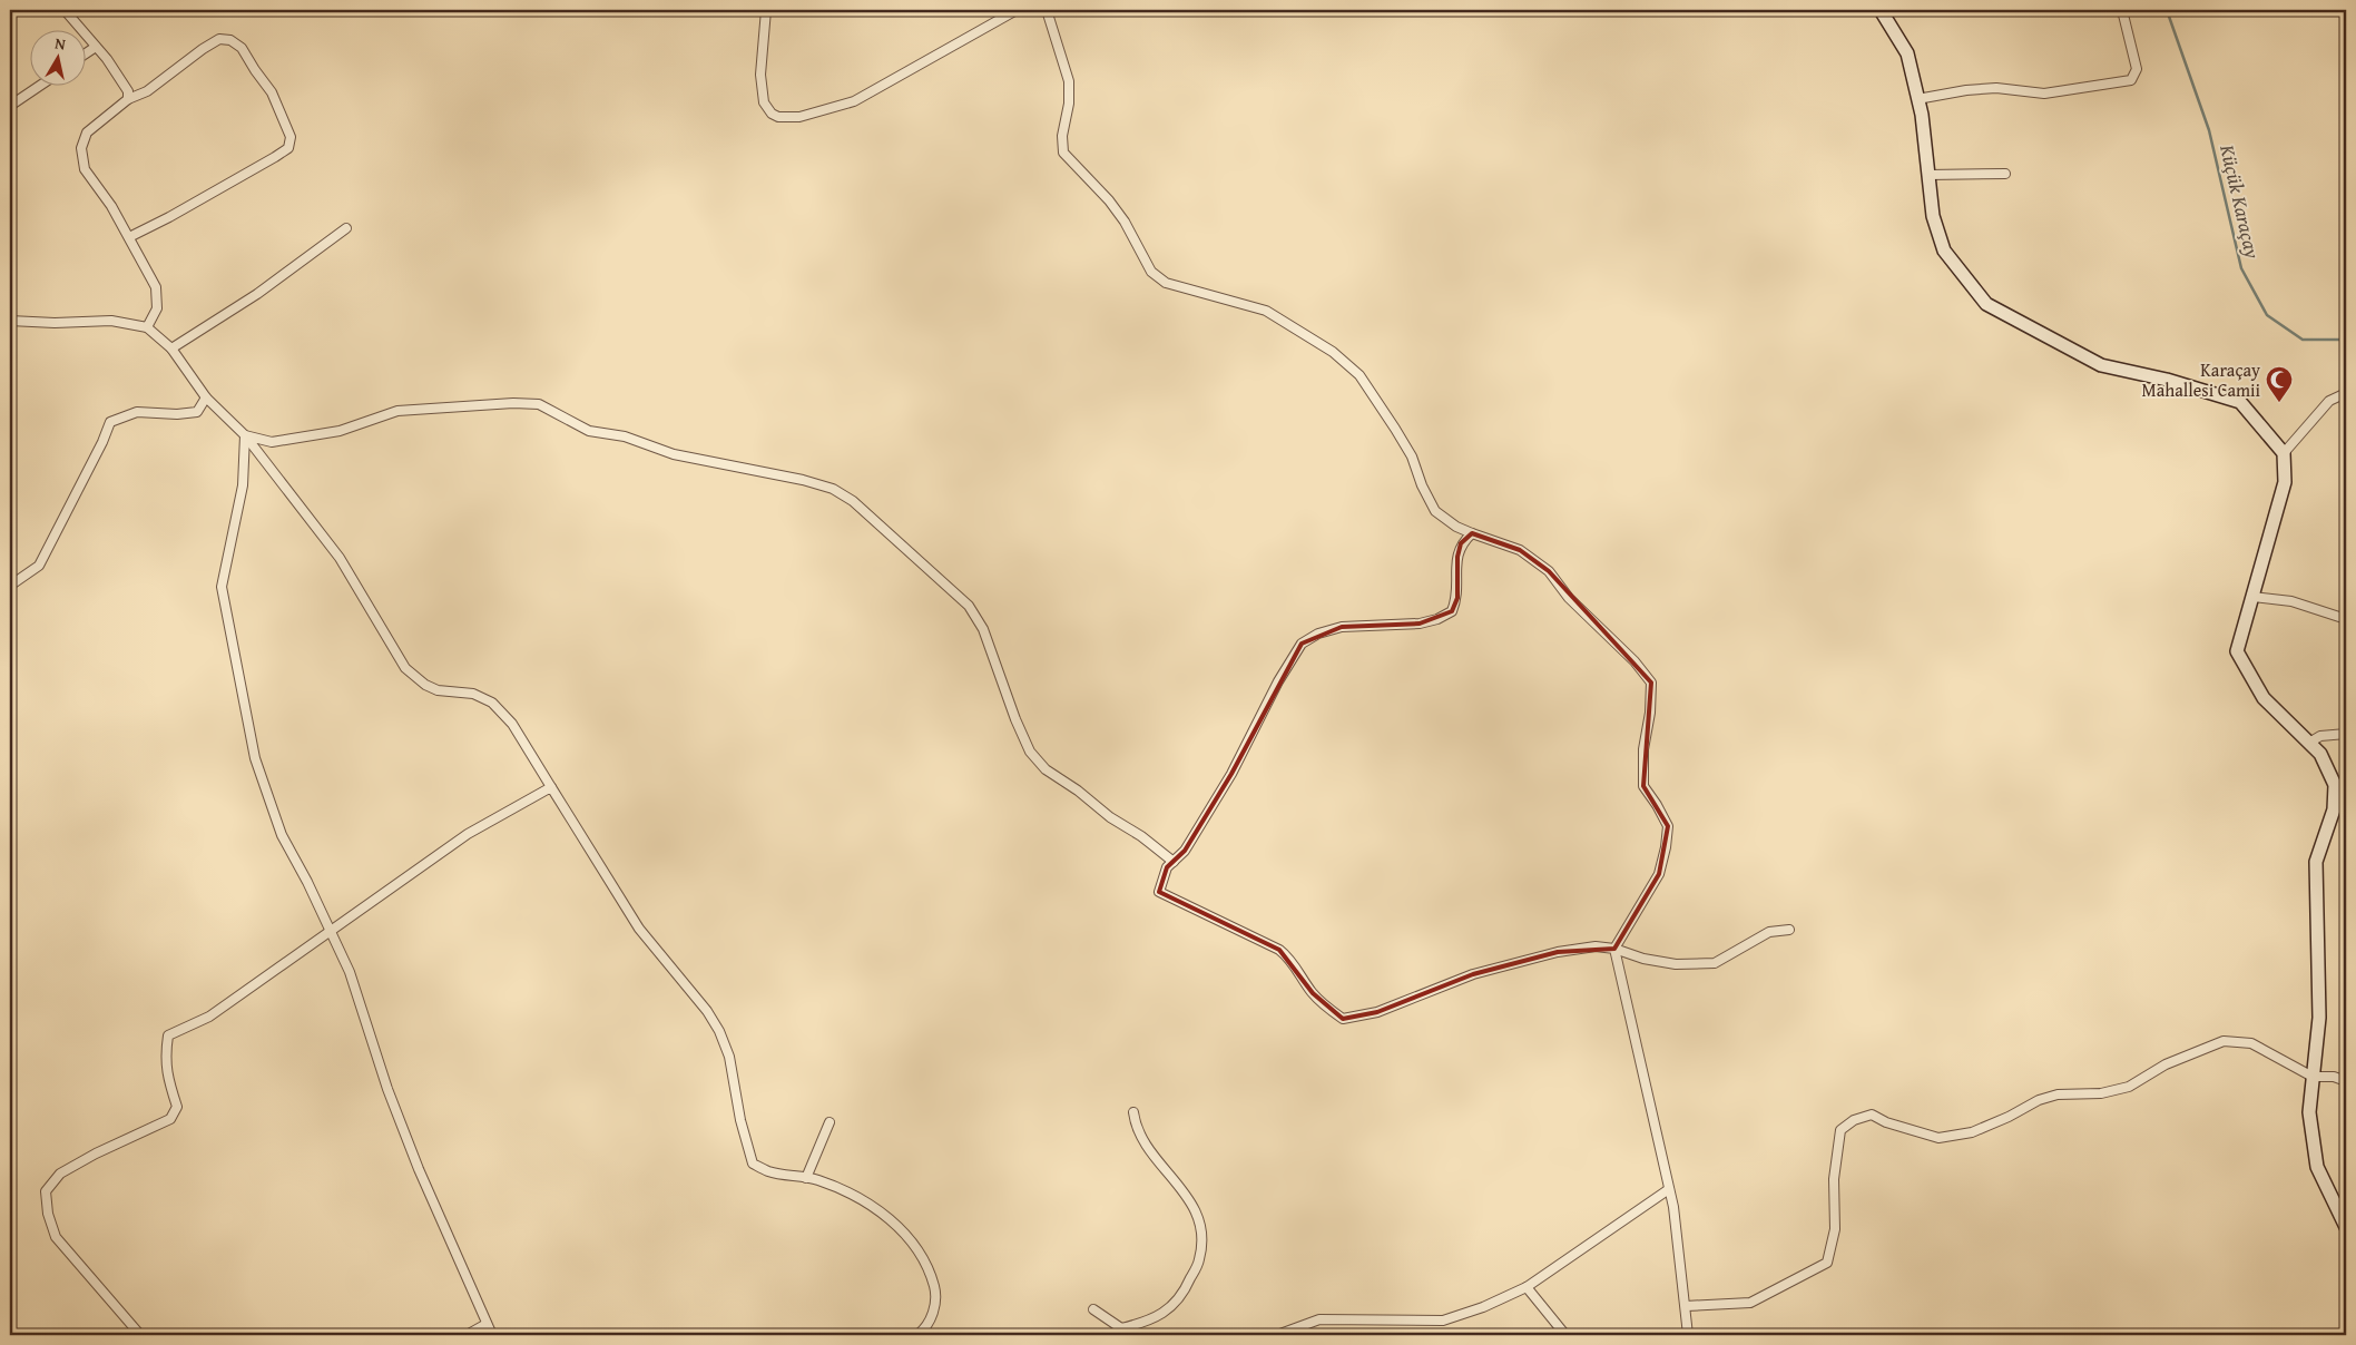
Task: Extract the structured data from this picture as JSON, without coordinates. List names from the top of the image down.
{
  "water": ["Küçük Karaçay"],
  "places": {
    "mosque": ["Karaçay Mahallesi Camii"]
  },
  "north": "top"
}
